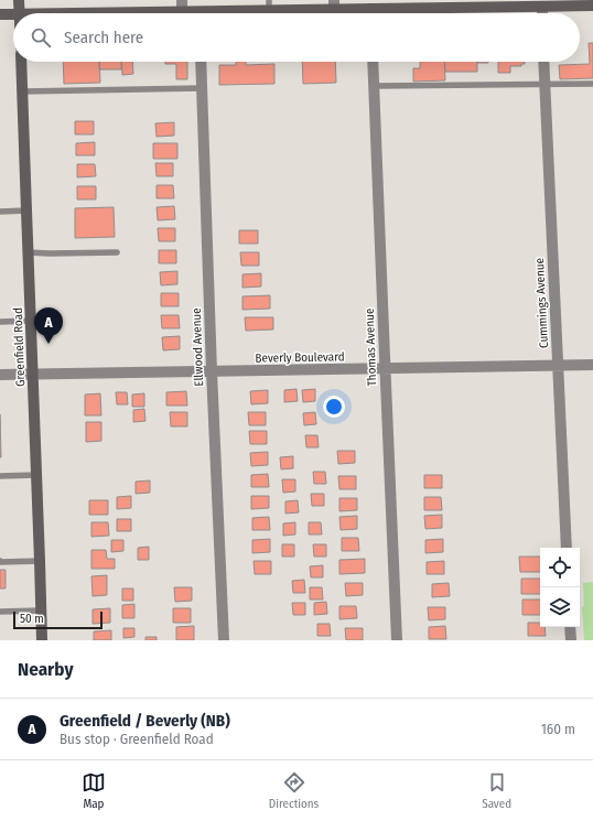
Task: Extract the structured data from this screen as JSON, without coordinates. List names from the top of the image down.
{
  "streets": {
    "main road": ["Greenfield Road"],
    "street": [
      "Cummings Avenue",
      "Ellwood Avenue",
      "Thomas Avenue",
      "Beverly Boulevard"
    ]
  },
  "crossings": [
    ["Cummings Avenue", "Beverly Boulevard"],
    ["Greenfield Road", "Beverly Boulevard"],
    ["Ellwood Avenue", "Beverly Boulevard"],
    ["Thomas Avenue", "Beverly Boulevard"]
  ],
  "scale_bar": "50 m",
  "page": {
    "search": "Search here",
    "pins": "A",
    "scale": "50 m",
    "heading": "Nearby",
    "list": [
      {
        "mark": "A",
        "name": "Greenfield / Beverly (NB)",
        "note": "Bus stop · Greenfield Road",
        "value": "160 m"
      }
    ],
    "nav": ["Map", "Directions", "Saved"]
  }
}
